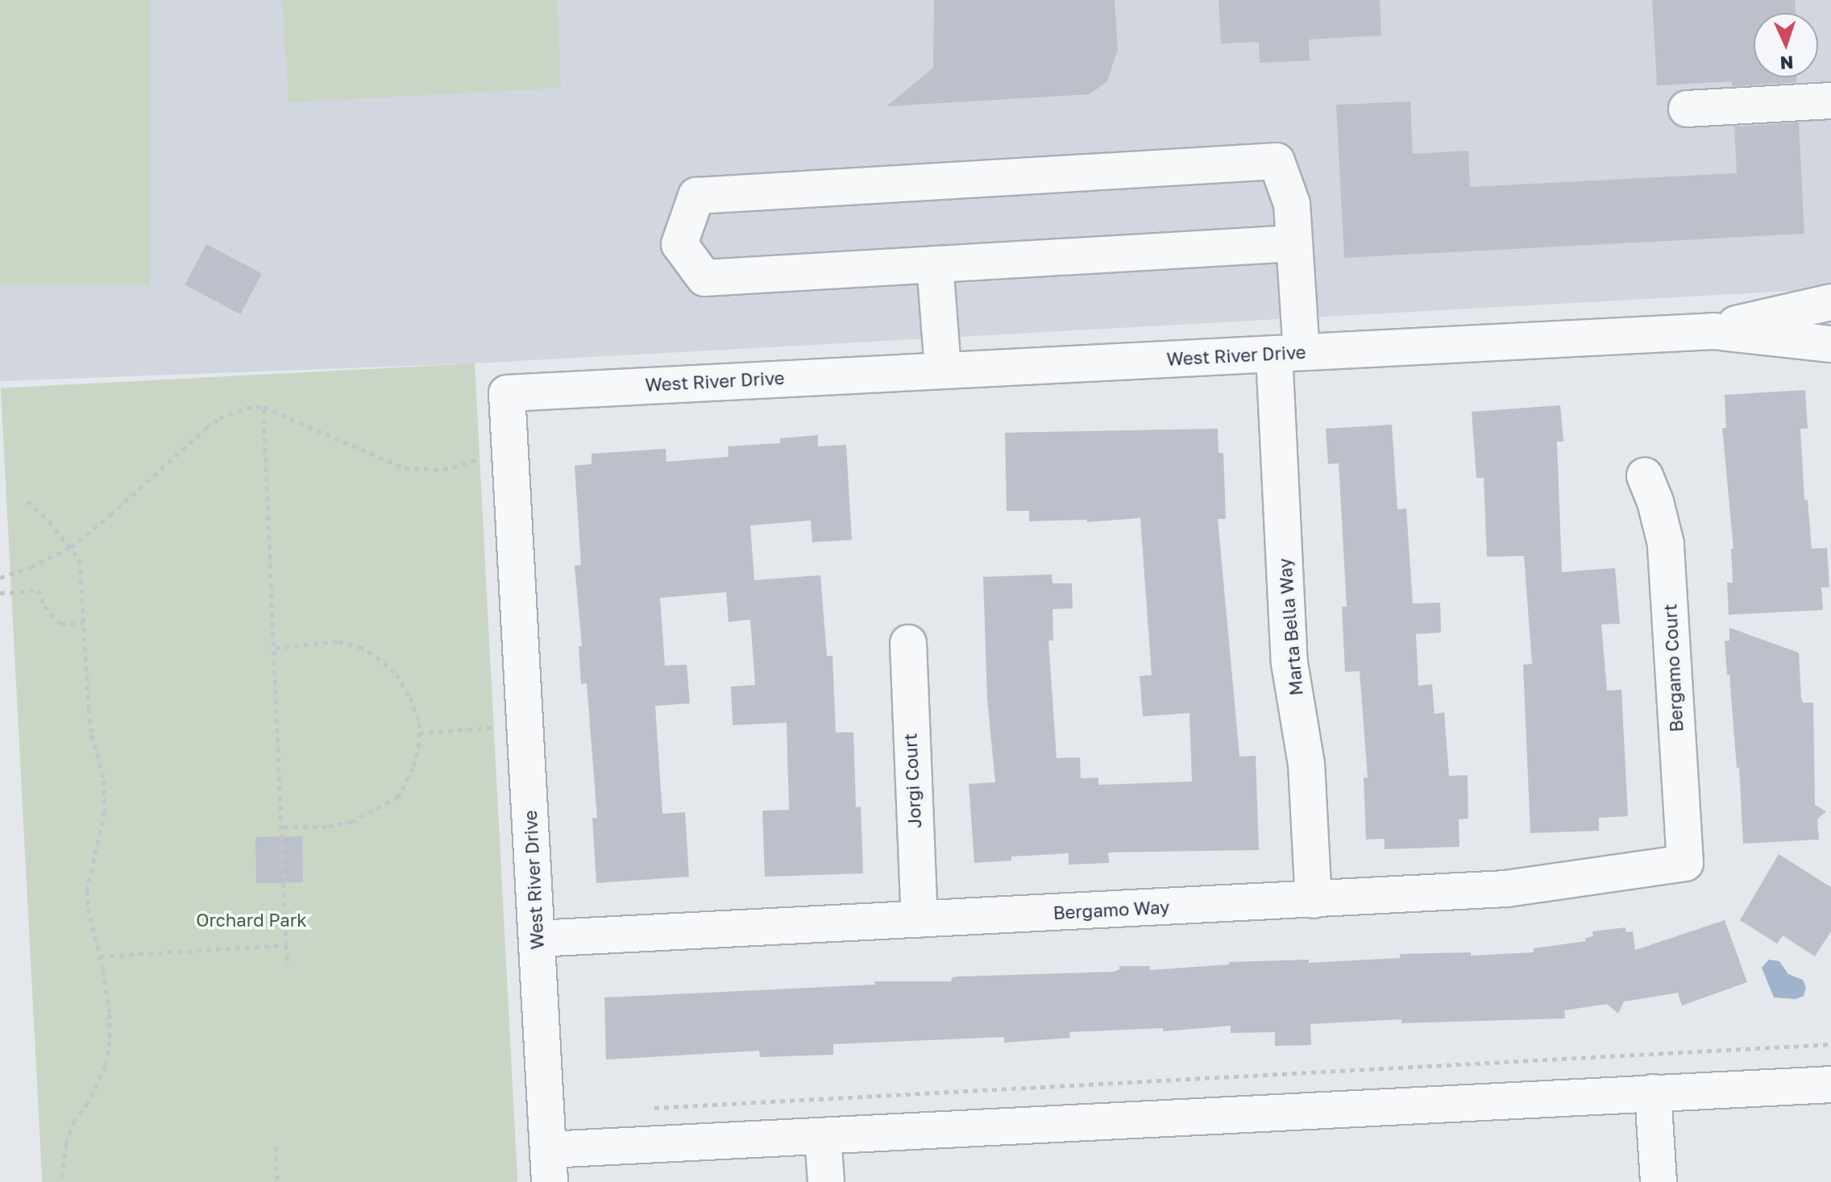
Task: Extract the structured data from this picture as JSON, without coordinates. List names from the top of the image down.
{
  "streets": {
    "street": [
      "West River Drive",
      "Marta Bella Way",
      "Bergamo Court",
      "Jorgi Court",
      "Bergamo Way"
    ]
  },
  "crossings": [
    ["West River Drive", "Marta Bella Way"],
    ["West River Drive", "Bergamo Way"],
    ["Marta Bella Way", "Bergamo Way"],
    ["Bergamo Court", "Bergamo Way"],
    ["Jorgi Court", "Bergamo Way"]
  ],
  "parks": ["Orchard Park"],
  "north": "bottom"
}
